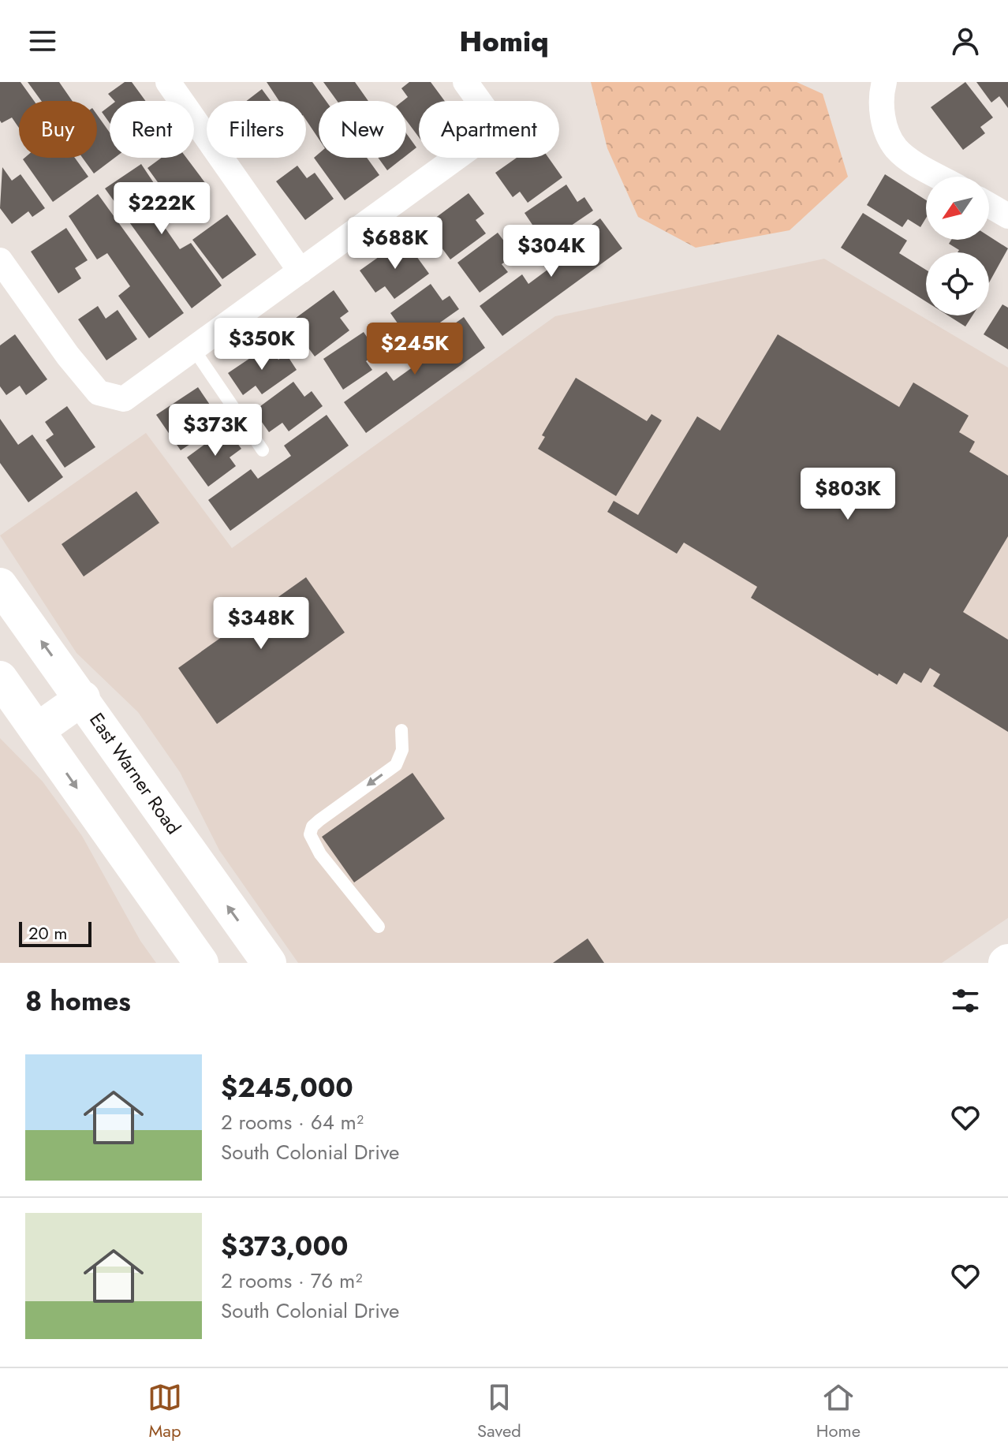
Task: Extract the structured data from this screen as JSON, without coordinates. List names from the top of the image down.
{
  "streets": {
    "main road": ["East Warner Road"]
  },
  "scale_bar": "20 m",
  "north": "bottom left",
  "page": {
    "header": "Homiq",
    "chip": [
      "Buy",
      "Rent",
      "Filters",
      "New",
      "Apartment"
    ],
    "price": [
      "$222K",
      "$688K",
      "$304K",
      "$350K",
      "$245K",
      "$373K",
      "$803K",
      "$348K"
    ],
    "scale": "20 m",
    "heading": "8 homes",
    "list": [
      {
        "name": "$245,000",
        "note": "2 rooms · 64 m² · South Colonial Drive"
      },
      {
        "name": "$373,000",
        "note": "2 rooms · 76 m² · South Colonial Drive"
      }
    ],
    "tabs": ["Map", "Saved", "Home"]
  }
}
